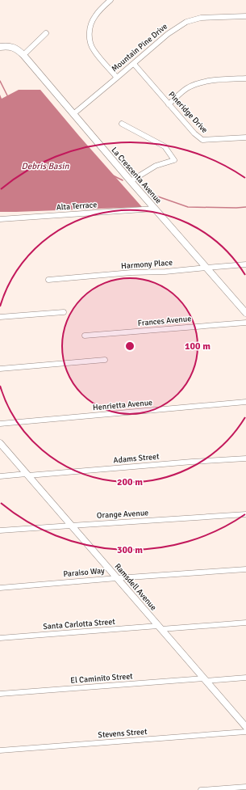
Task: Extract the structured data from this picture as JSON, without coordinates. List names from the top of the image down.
{
  "streets": {
    "street": [
      "Mountain Pine Drive",
      "Pineridge Drive",
      "La Crescenta Avenue",
      "Alta Terrace",
      "Harmony Place",
      "Frances Avenue",
      "Henrietta Avenue",
      "Adams Street",
      "Orange Avenue",
      "Paraiso Way",
      "Ramsdell Avenue",
      "Santa Carlotta Street",
      "El Caminito Street",
      "Stevens Street"
    ]
  },
  "crossings": [
    ["Mountain Pine Drive", "Pineridge Drive"],
    ["Mountain Pine Drive", "La Crescenta Avenue"],
    ["La Crescenta Avenue", "Alta Terrace"],
    ["La Crescenta Avenue", "Harmony Place"],
    ["Adams Street", "Ramsdell Avenue"],
    ["Orange Avenue", "Ramsdell Avenue"],
    ["Paraiso Way", "Ramsdell Avenue"],
    ["Ramsdell Avenue", "Santa Carlotta Street"],
    ["Ramsdell Avenue", "El Caminito Street"]
  ],
  "water": ["Debris Basin"],
  "rings": ["100 m", "200 m", "300 m"]
}
